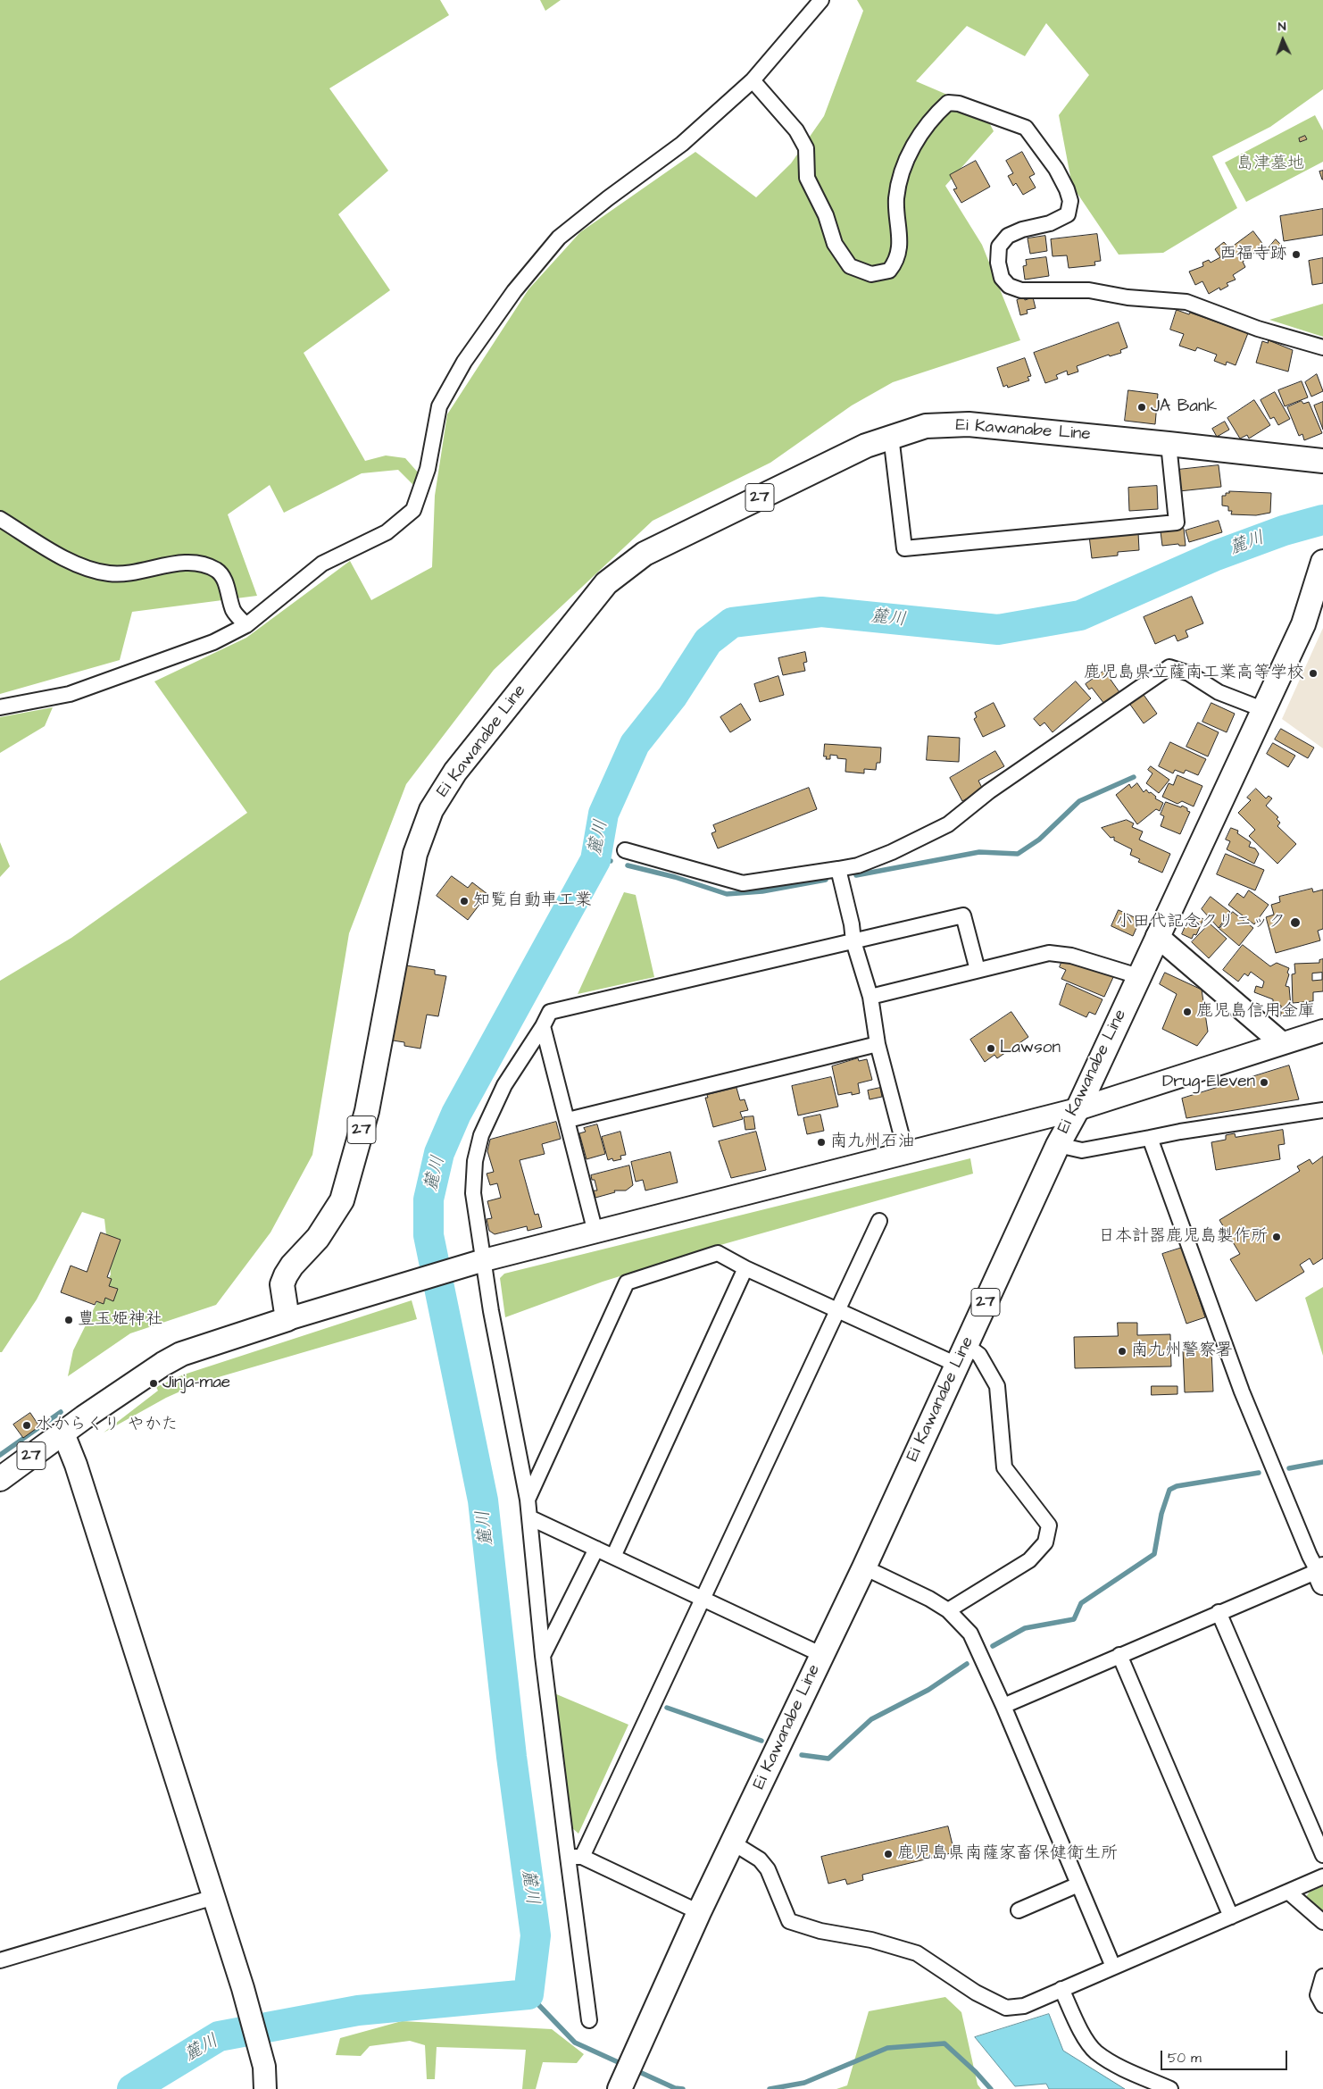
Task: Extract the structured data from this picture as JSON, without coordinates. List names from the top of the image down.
{
  "streets": {
    "main road": ["Ei Kawanabe Line", "27"]
  },
  "crossings": [
    ["Ei Kawanabe Line", "27"]
  ],
  "water": ["麓川"],
  "parks": ["島津墓地"],
  "places": [
    "西福寺跡",
    "JA Bank",
    "鹿児島県立薩南工業高等学校",
    "知覧自動車工業",
    "小田代記念クリニック",
    "鹿児島信用金庫",
    "Lawson",
    "Drug Eleven",
    "南九州石油",
    "日本計器鹿児島製作所",
    "豊玉姫神社",
    "南九州警察署",
    "Jinja-mae",
    "水からくり やかた",
    "鹿児島県南薩家畜保健衛生所"
  ],
  "scale_bar": "50 m",
  "north": "top"
}
